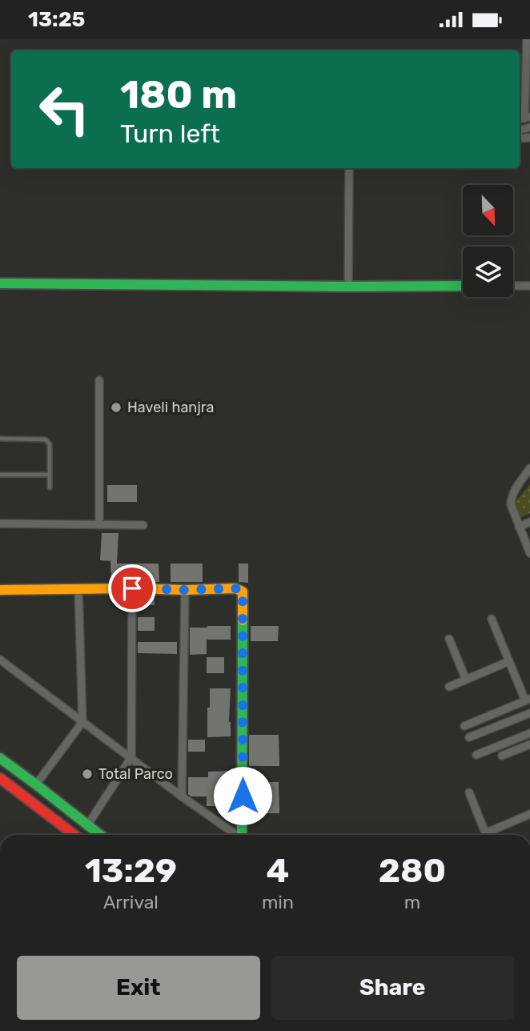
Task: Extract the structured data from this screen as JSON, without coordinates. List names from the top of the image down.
{
  "places": ["Haveli hanjra", "Total Parco"],
  "north": "bottom right",
  "page": {
    "status": "13:25",
    "turn": ["180 m", "Turn left"],
    "eta": [
      "13:29",
      "Arrival",
      "4",
      "min",
      "280",
      "m"
    ],
    "buttons": ["Exit", "Share"]
  }
}
